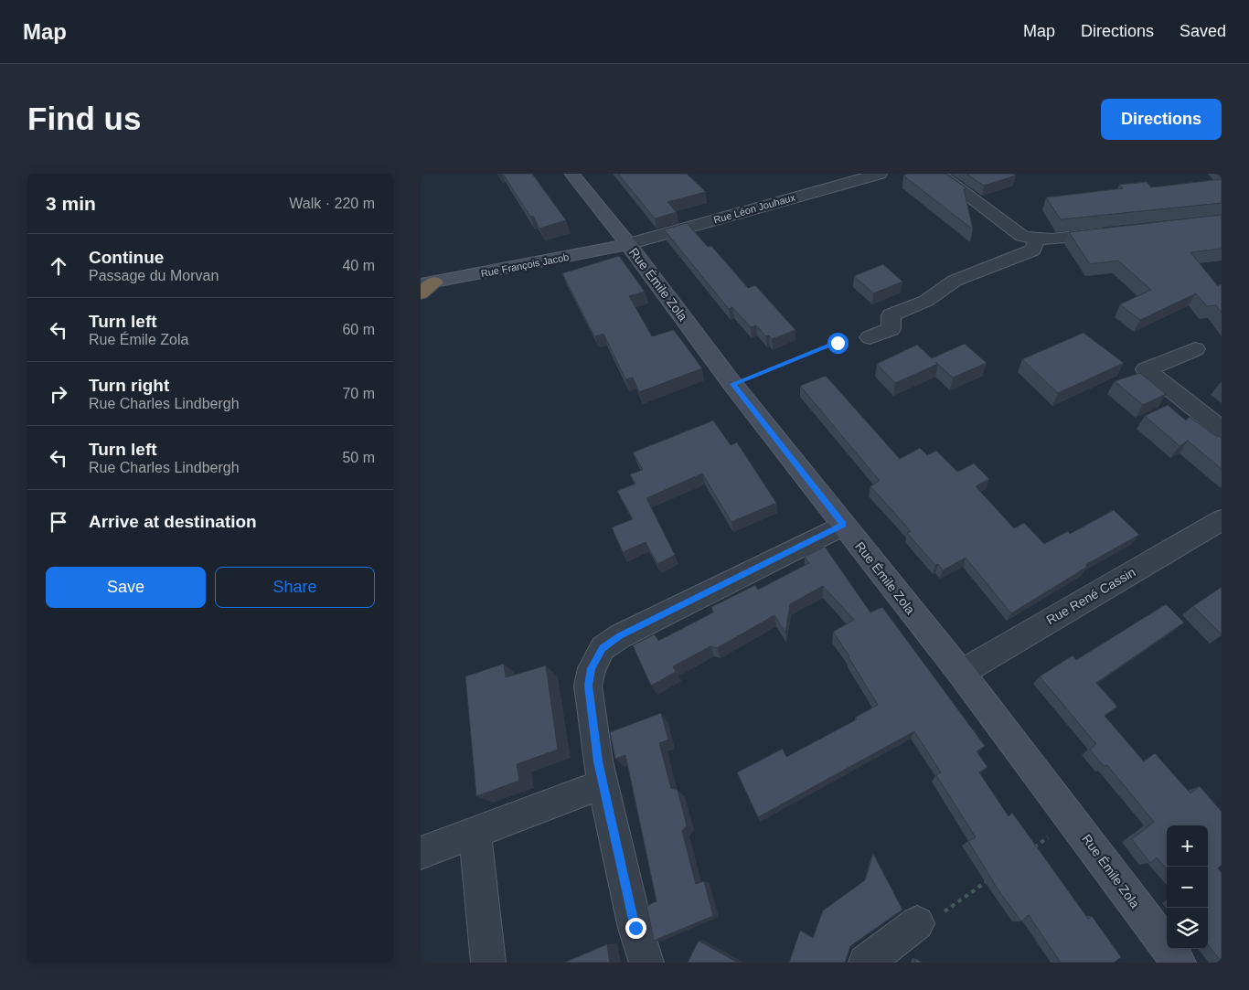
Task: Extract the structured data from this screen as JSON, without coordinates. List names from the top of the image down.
{
  "streets": {
    "street": [
      "Rue Léon Jouhaux",
      "Rue François Jacob",
      "Rue Émile Zola",
      "Rue René Cassin"
    ]
  },
  "crossings": [
    ["Rue Léon Jouhaux", "Rue François Jacob"],
    ["Rue Léon Jouhaux", "Rue Émile Zola"],
    ["Rue François Jacob", "Rue Émile Zola"],
    ["Rue Émile Zola", "Rue René Cassin"]
  ],
  "page": {
    "header": "Map",
    "nav": ["Map", "Directions", "Saved"],
    "buttons": [
      "Directions",
      ["Save", "Share"]
    ],
    "title": "Find us",
    "heading": ["3 min", "Walk · 220 m"],
    "list": [
      ["Continue", "Passage du Morvan", "40 m"],
      ["Turn left", "Rue Émile Zola", "60 m"],
      ["Turn right", "Rue Charles Lindbergh", "70 m"],
      ["Turn left", "Rue Charles Lindbergh", "50 m"],
      "Arrive at destination"
    ],
    "map_buttons": ["+", "−"]
  }
}
